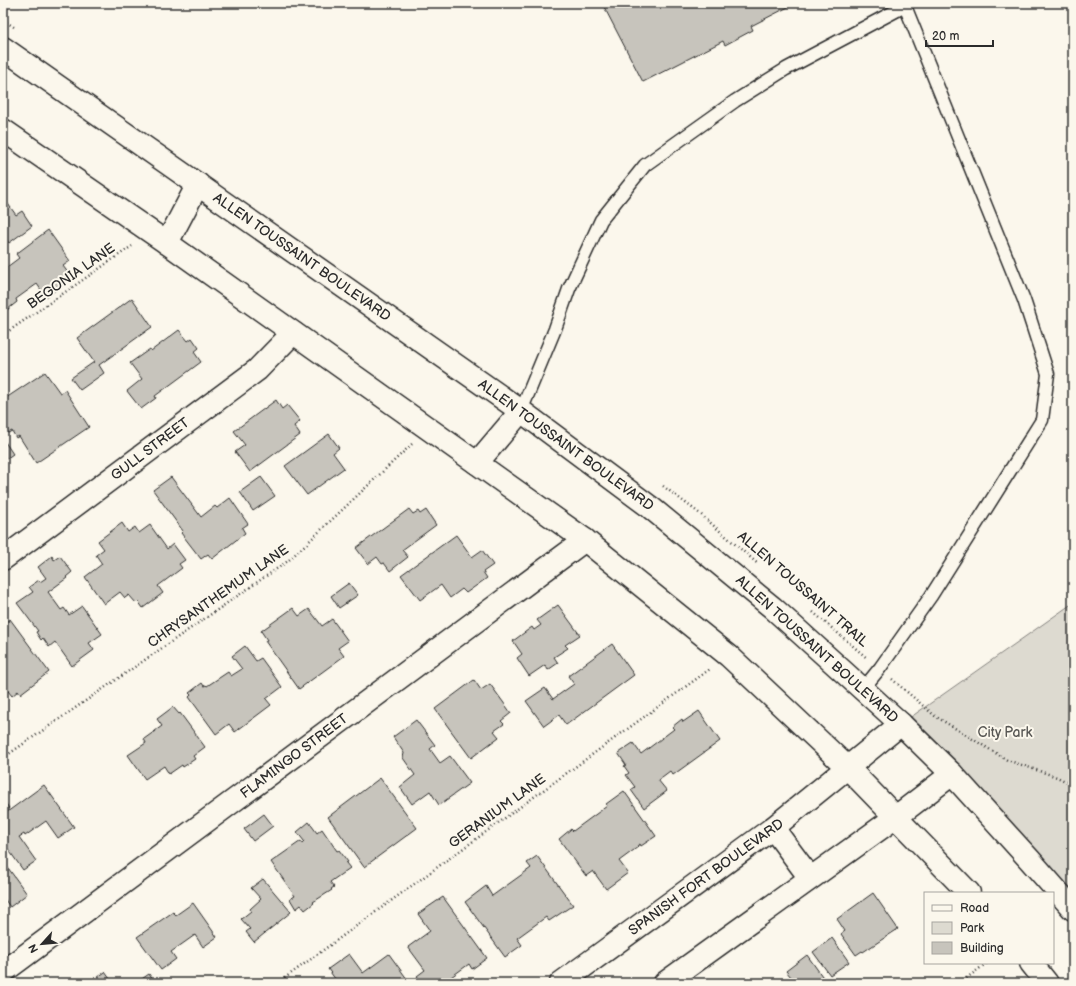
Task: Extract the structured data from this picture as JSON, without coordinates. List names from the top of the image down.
{
  "streets": {
    "main road": [
      "ALLEN TOUSSAINT BOULEVARD",
      "GULL STREET",
      "FLAMINGO STREET",
      "SPANISH FORT BOULEVARD"
    ],
    "path": [
      "BEGONIA LANE",
      "ALLEN TOUSSAINT TRAIL",
      "CHRYSANTHEMUM LANE",
      "GERANIUM LANE"
    ]
  },
  "crossings": [
    ["ALLEN TOUSSAINT BOULEVARD", "SPANISH FORT BOULEVARD"]
  ],
  "parks": ["City Park"],
  "legend": ["Road", "Park", "Building"],
  "scale_bar": "20 m",
  "north": "bottom left"
}
